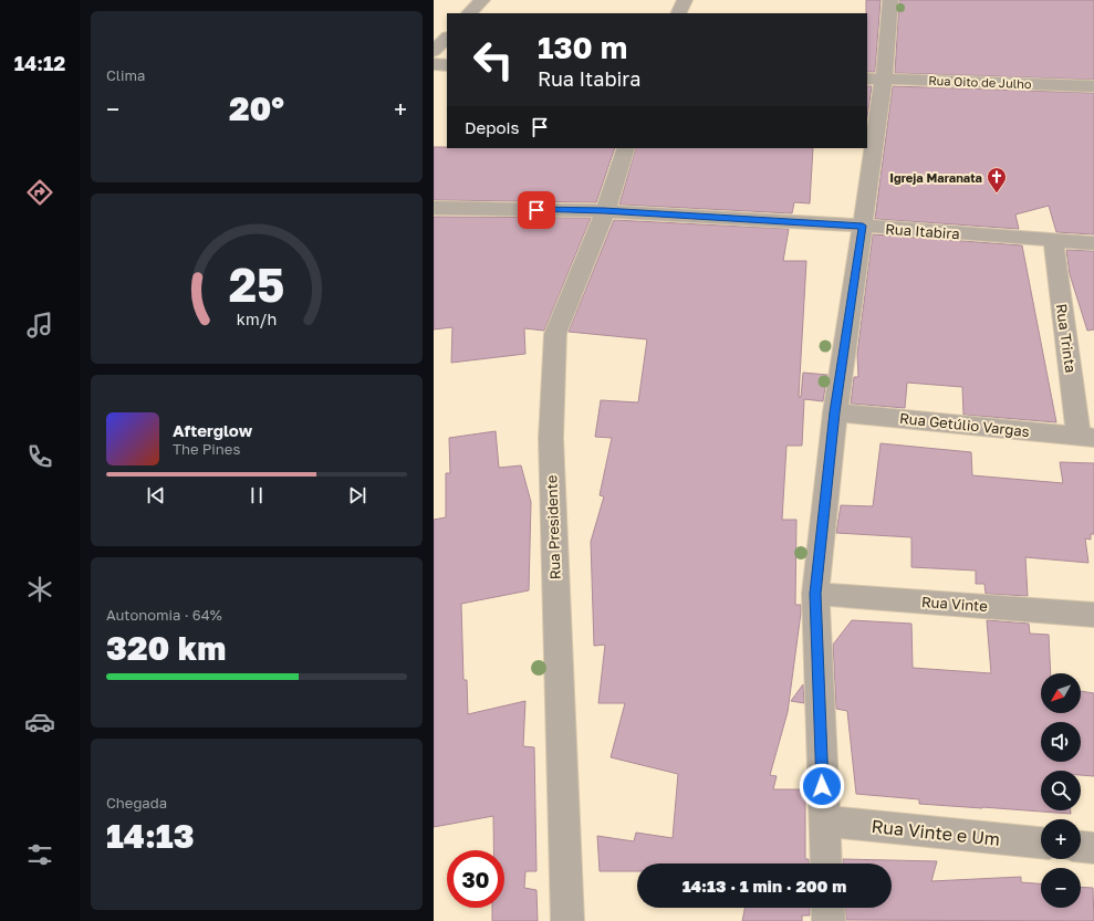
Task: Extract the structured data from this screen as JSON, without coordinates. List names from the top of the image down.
{
  "streets": {
    "street": [
      "Rua Oito de Julho",
      "Rua Itabira",
      "Rua Trinta",
      "Rua Getúlio Vargas",
      "Rua Presidente",
      "Rua Vinte",
      "Rua Vinte e Um"
    ]
  },
  "crossings": [
    ["Rua Itabira", "Rua Trinta"],
    ["Rua Itabira", "Rua Presidente"],
    ["Rua Trinta", "Rua Getúlio Vargas"]
  ],
  "places": {
    "church": ["Igreja Maranata"]
  },
  "north": "bottom left",
  "page": {
    "tabs": "14:12",
    "tile": [
      "Clima",
      ["Autonomia · 64%", "320 km"],
      ["Chegada", "14:13"]
    ],
    "turn": ["130 m", "Rua Itabira"],
    "heat": ["−", "20°", "+"],
    "then": "Depois",
    "song": ["Afterglow", "The Pines"],
    "map_buttons": ["+", "−"],
    "limit": "30",
    "trip": "14:13 · 1 min · 200 m",
    "gauge": ["25", "km/h"]
  }
}
